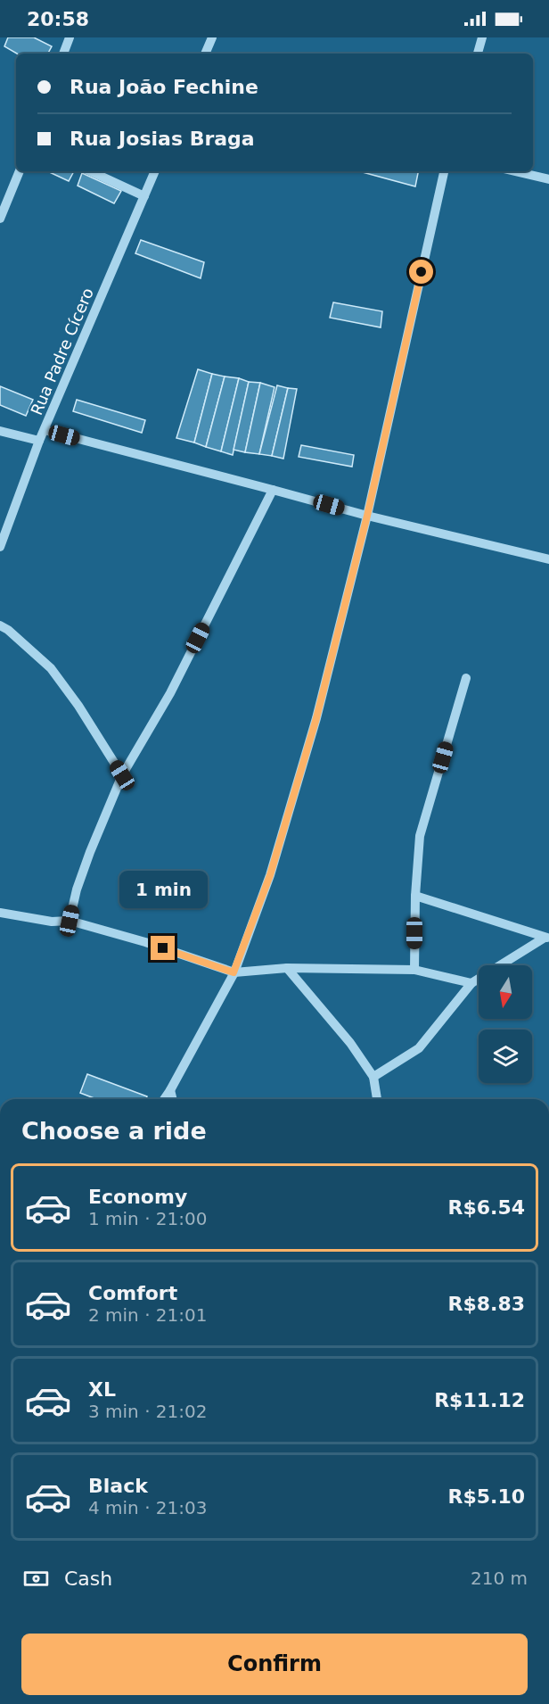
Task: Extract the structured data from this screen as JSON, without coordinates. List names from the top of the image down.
{
  "streets": {
    "street": ["Rua Padre Cícero"]
  },
  "north": "bottom",
  "page": {
    "status": "20:58",
    "banner": ["Rua João Fechine", "Rua Josias Braga"],
    "bubble": "1 min",
    "heading": "Choose a ride",
    "list": [
      {
        "name": "Economy",
        "note": "1 min · 21:00",
        "value": "R$6.54"
      },
      {
        "name": "Comfort",
        "note": "2 min · 21:01",
        "value": "R$8.83"
      },
      {
        "name": "XL",
        "note": "3 min · 21:02",
        "value": "R$11.12"
      },
      {
        "name": "Black",
        "note": "4 min · 21:03",
        "value": "R$5.10"
      }
    ],
    "pay": ["Cash", "210 m"],
    "buttons": "Confirm"
  }
}
